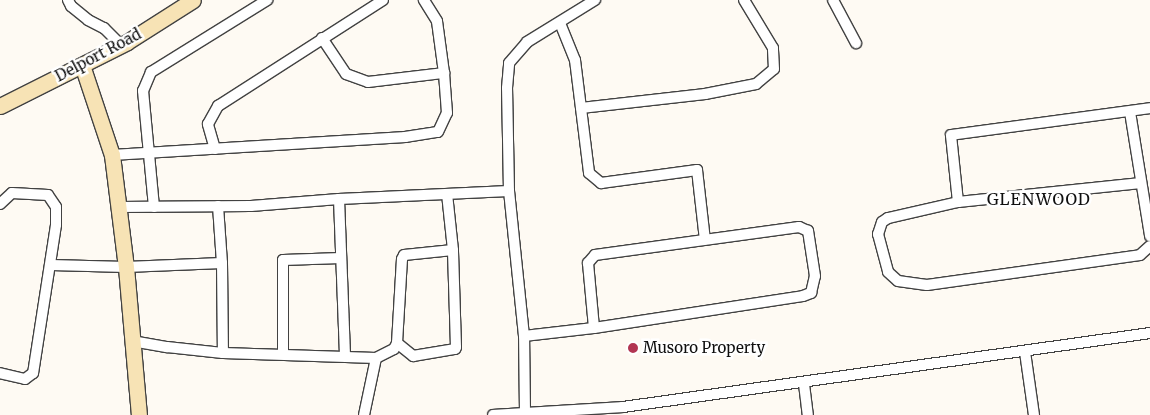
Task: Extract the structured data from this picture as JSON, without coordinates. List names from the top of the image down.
{
  "streets": {
    "street": ["Delport Road"]
  },
  "districts": ["GLENWOOD"],
  "places": ["Musoro Property"]
}
